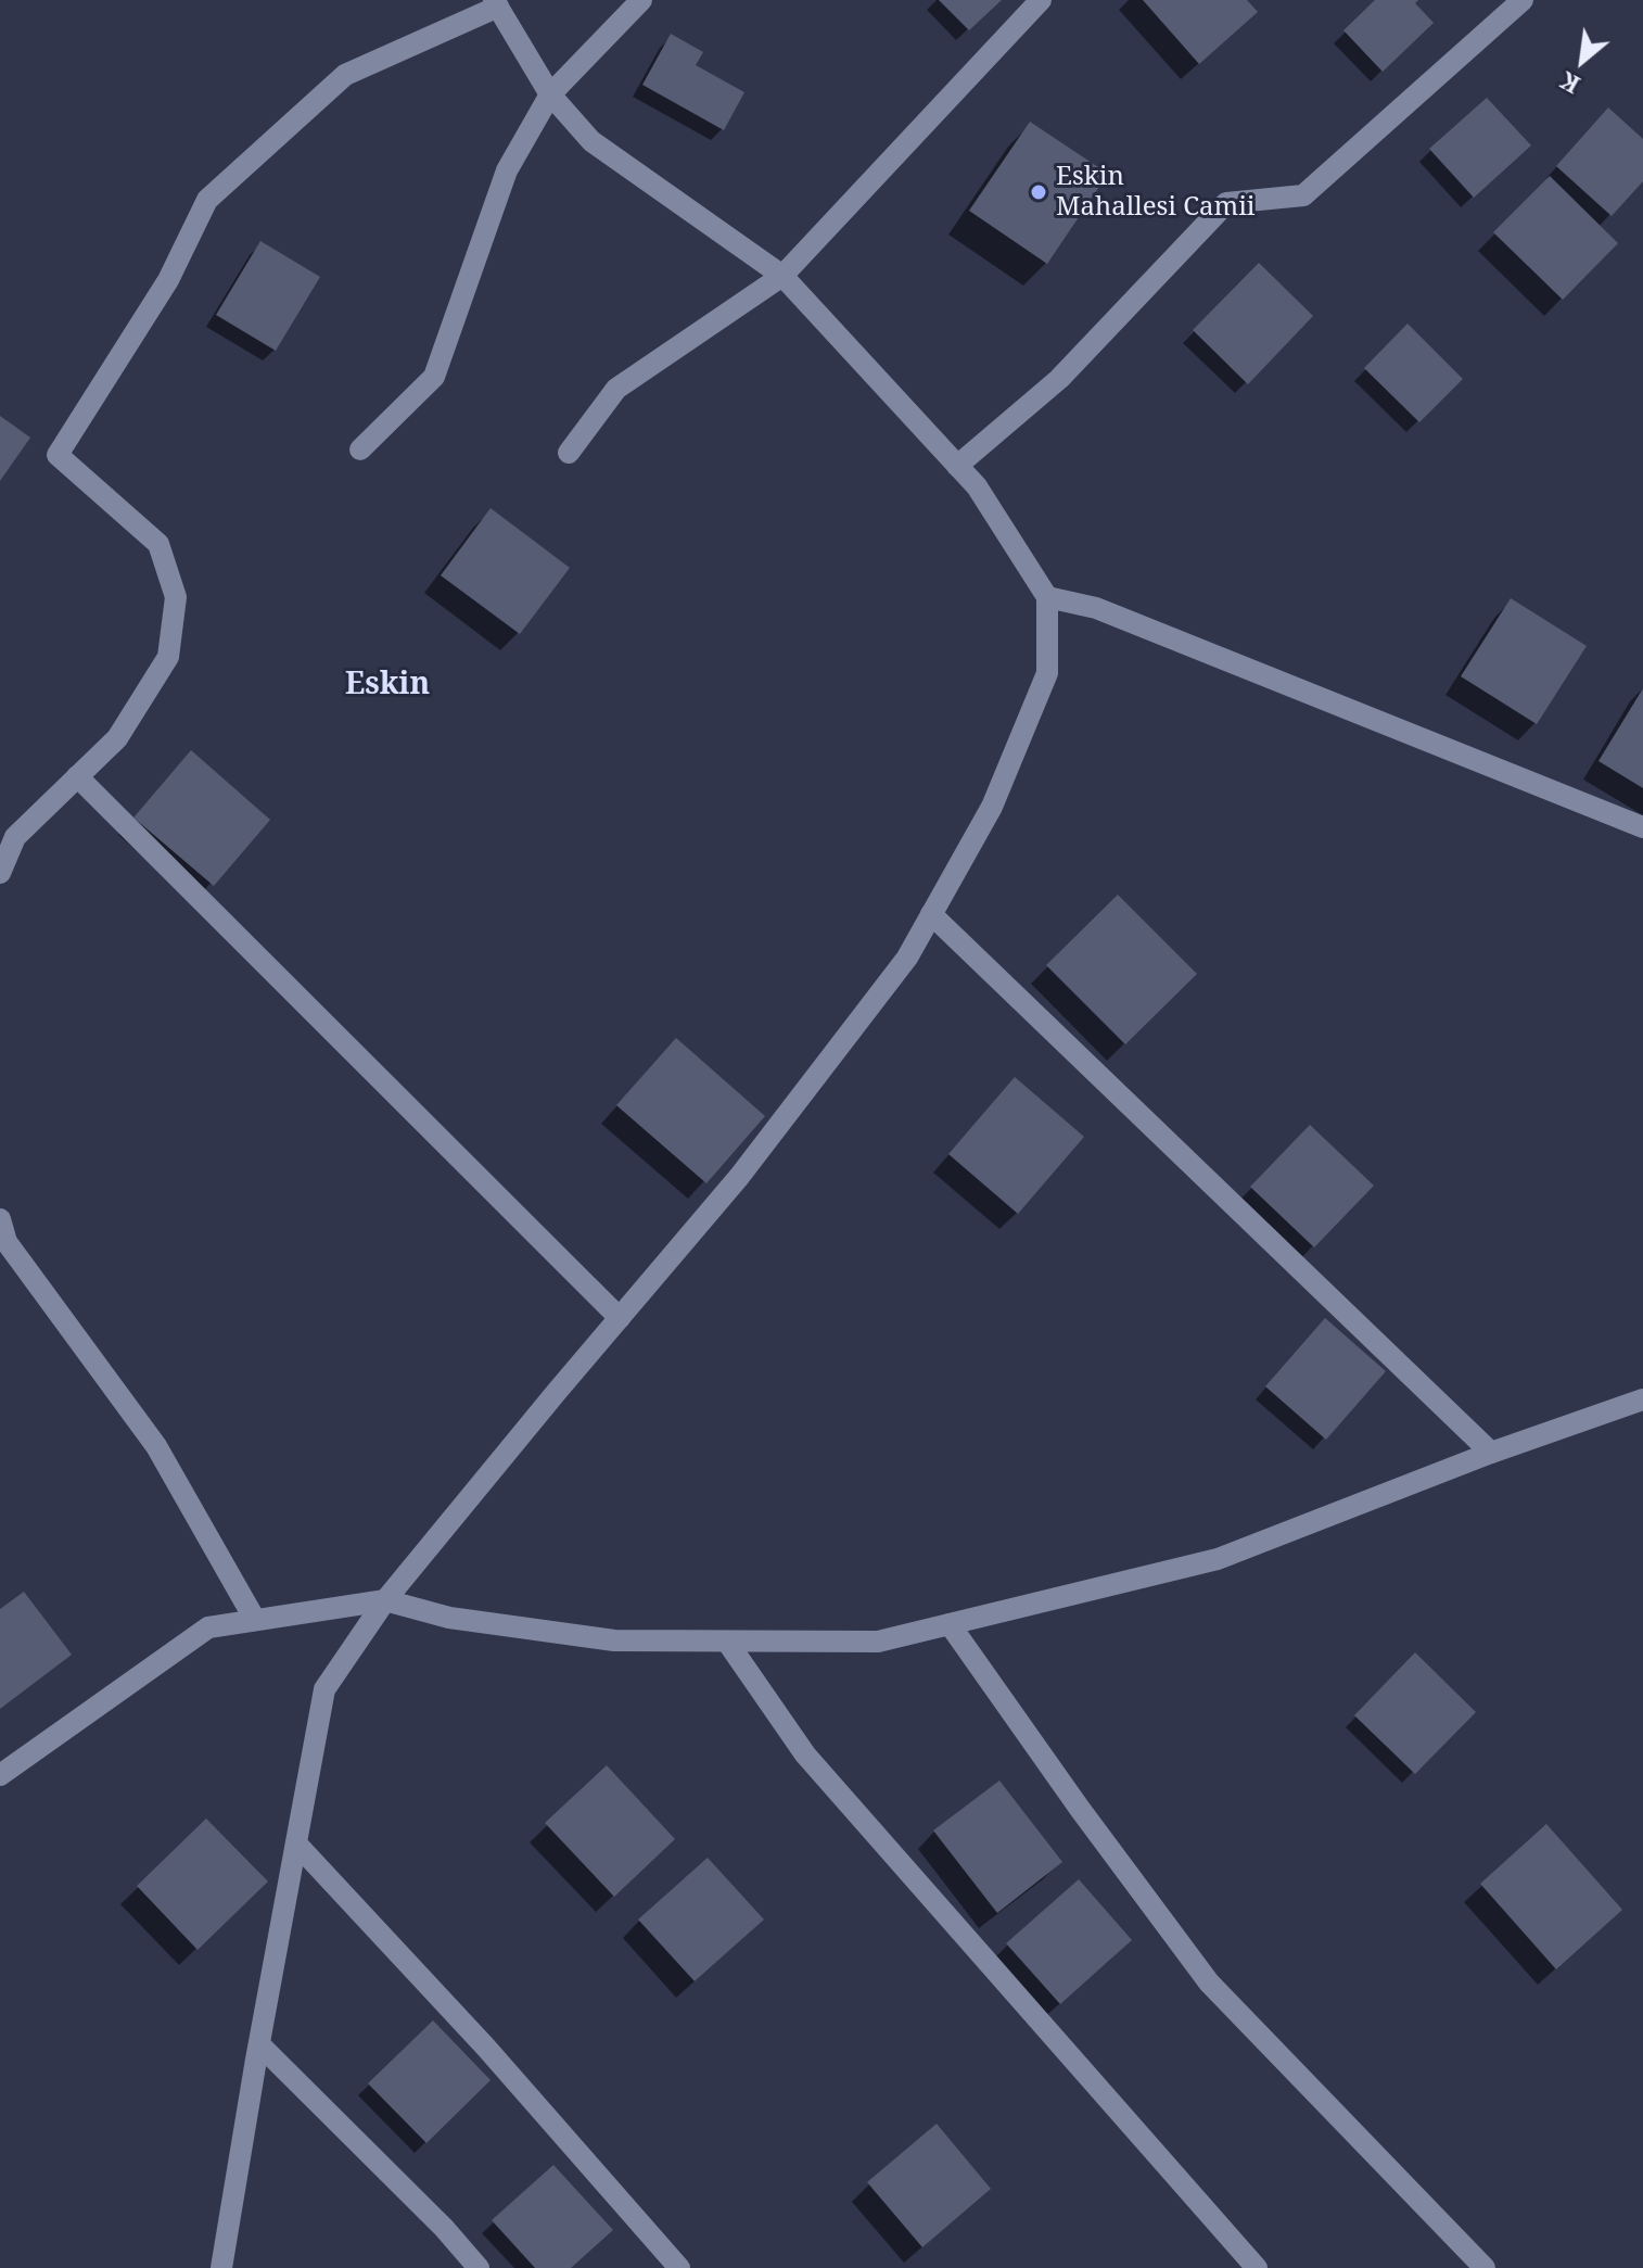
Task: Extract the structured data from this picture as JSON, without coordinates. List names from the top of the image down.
{
  "districts": ["Eskin"],
  "places": ["Eskin Mahallesi Camii"],
  "north": "bottom left"
}
